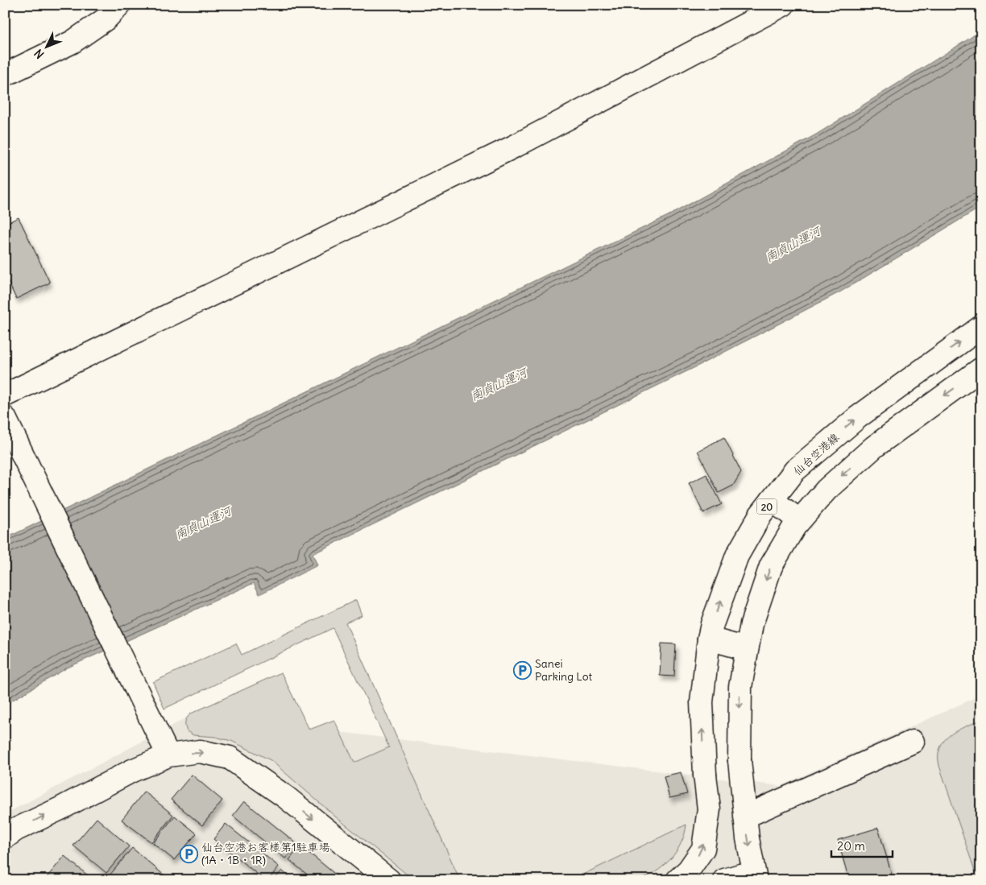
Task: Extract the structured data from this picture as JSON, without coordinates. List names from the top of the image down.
{
  "streets": {
    "street": ["仙台空港線", "20"]
  },
  "water": ["南貞山運河"],
  "places": {
    "parking": ["Sanei Parking Lot", "仙台空港お客様第1駐車場 (1A・1B・1R)"]
  },
  "scale_bar": "20 m",
  "north": "bottom left"
}
